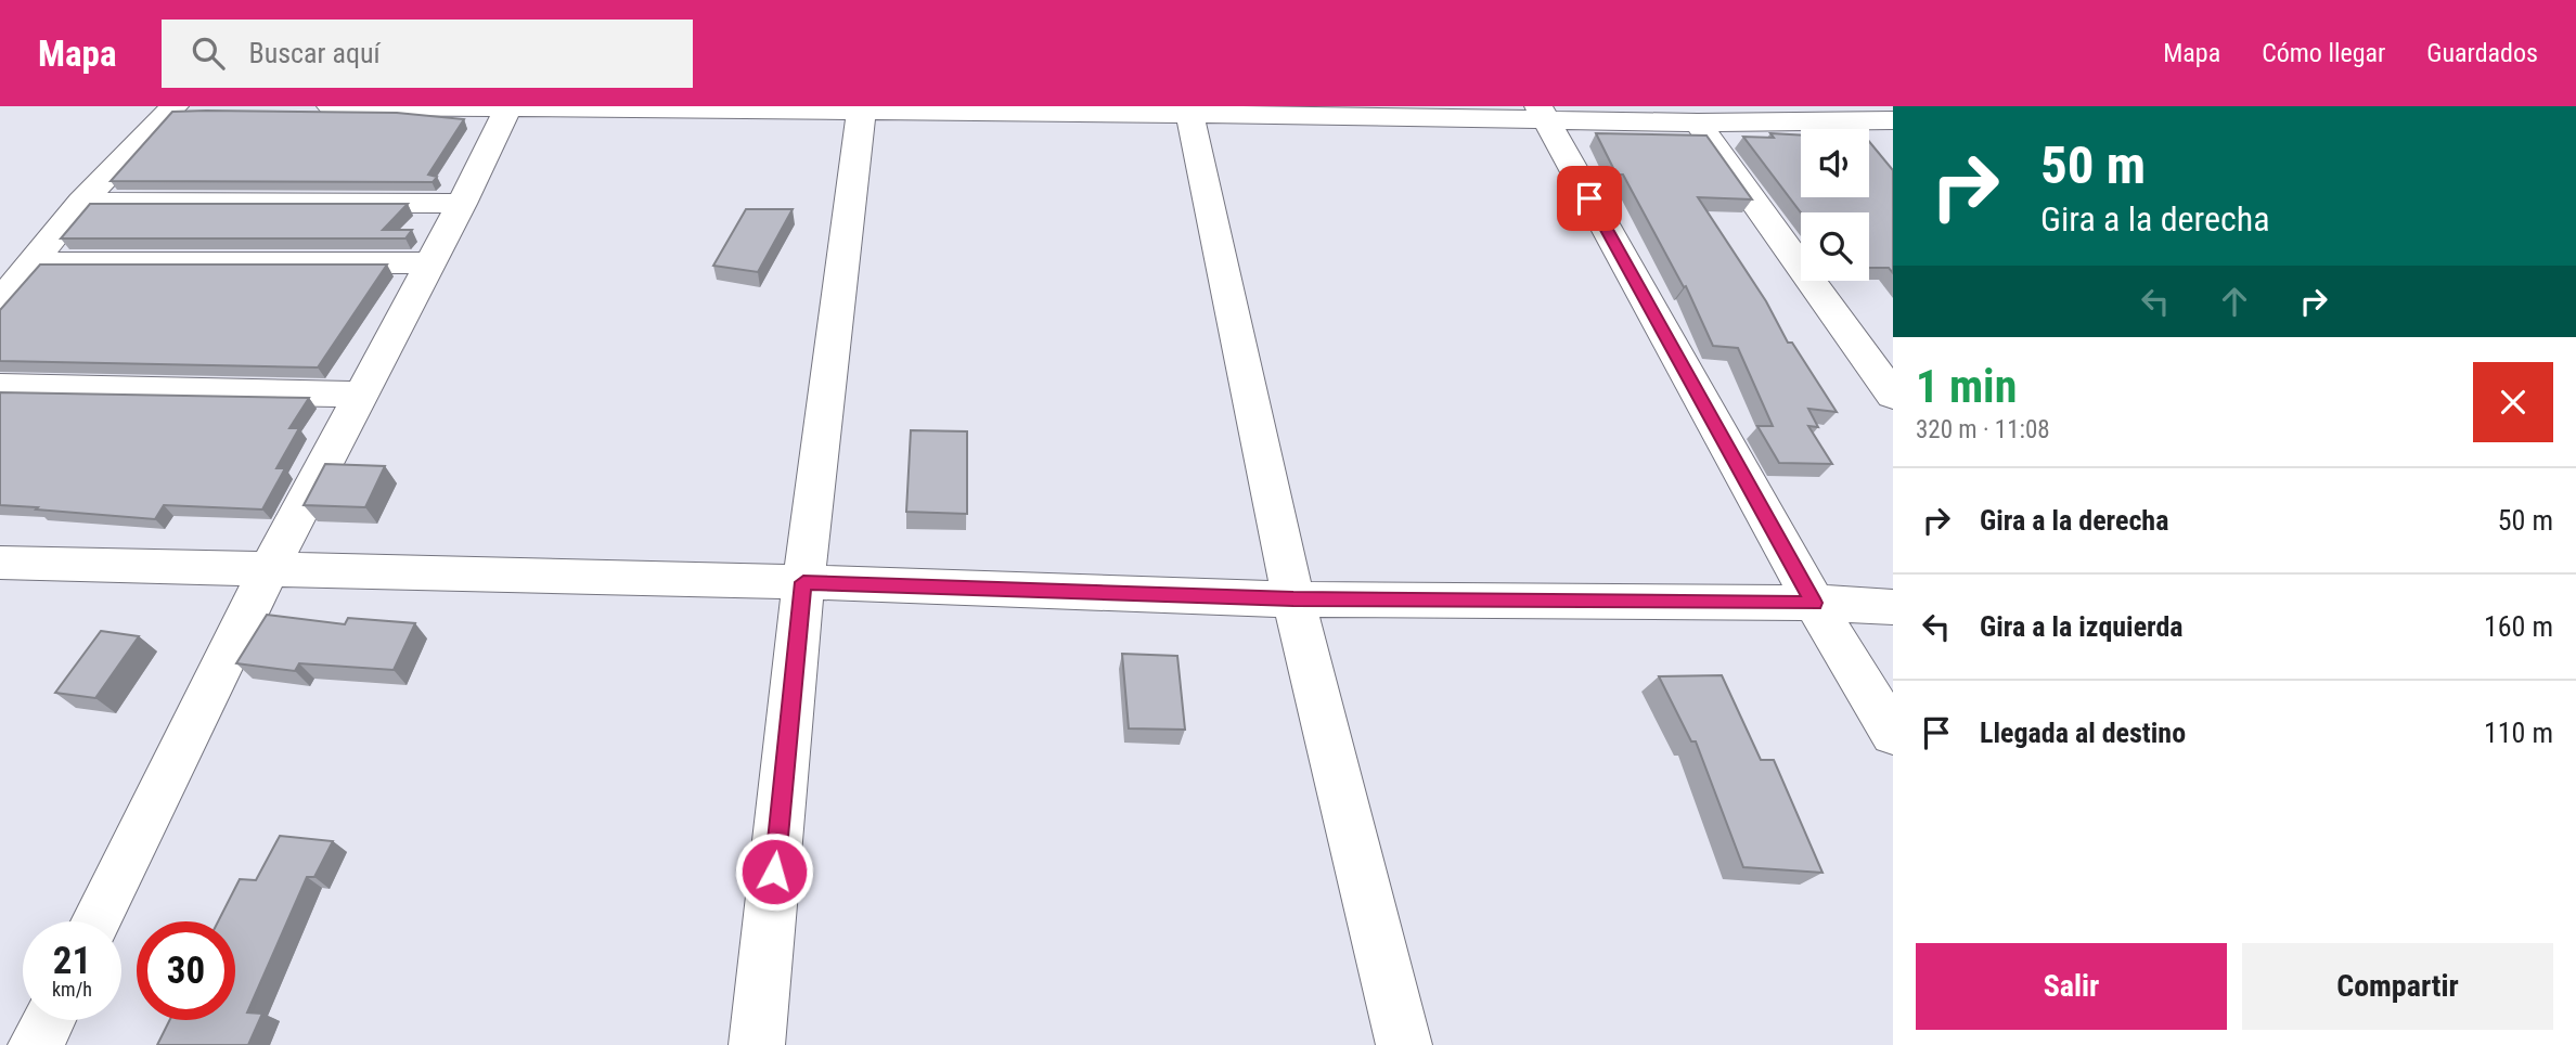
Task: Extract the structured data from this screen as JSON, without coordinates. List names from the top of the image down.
{
  "page": {
    "header": "Mapa",
    "search": "Buscar aquí",
    "nav": ["Mapa", "Cómo llegar", "Guardados"],
    "turn": ["50 m", "Gira a la derecha"],
    "heading": ["1 min", "320 m · 11:08"],
    "list": [
      {
        "name": "Gira a la derecha",
        "value": "50 m"
      },
      {
        "name": "Gira a la izquierda",
        "value": "160 m"
      },
      {
        "name": "Llegada al destino",
        "value": "110 m"
      }
    ],
    "speed": "21 km/h",
    "limit": "30",
    "buttons": ["Salir", "Compartir"]
  }
}
